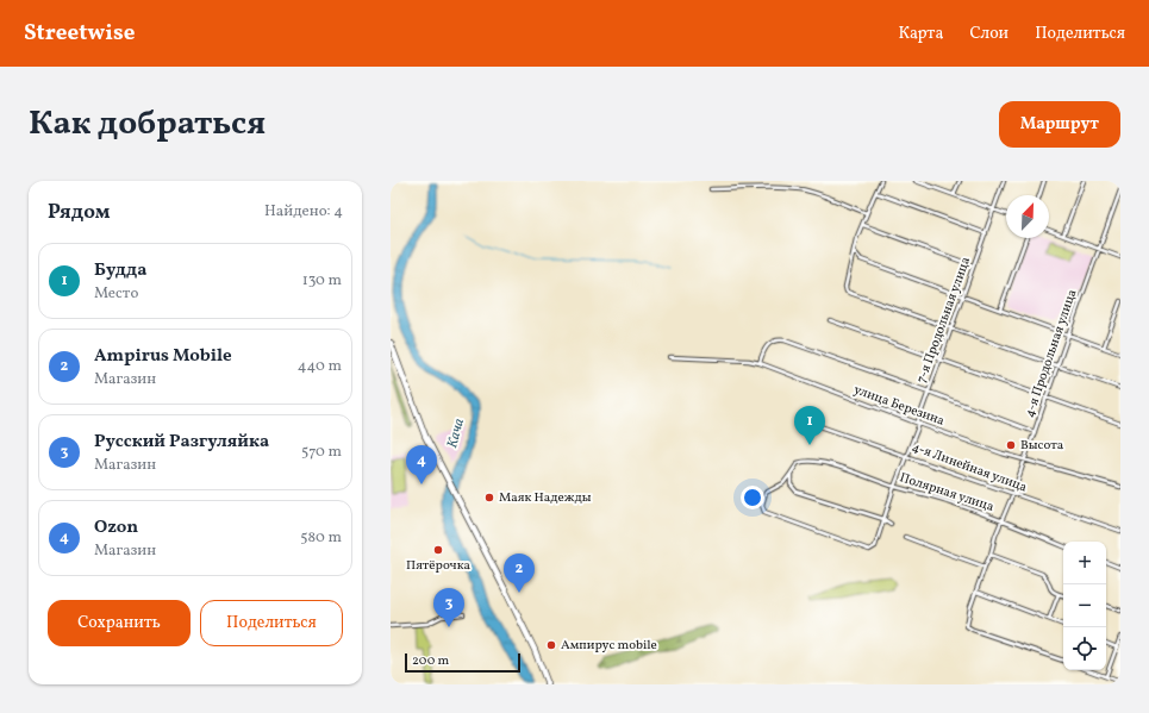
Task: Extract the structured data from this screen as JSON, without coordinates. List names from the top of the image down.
{
  "streets": {
    "street": [
      "7-я Продольная улица",
      "4-я Продольная улица",
      "улица Березина",
      "4-я Линейная улица",
      "Полярная улица"
    ]
  },
  "crossings": [
    ["7-я Продольная улица", "улица Березина"],
    ["7-я Продольная улица", "4-я Линейная улица"],
    ["7-я Продольная улица", "Полярная улица"],
    ["4-я Продольная улица", "улица Березина"],
    ["4-я Продольная улица", "4-я Линейная улица"],
    ["4-я Продольная улица", "Полярная улица"]
  ],
  "water": ["Кача"],
  "places": [
    "Высота",
    "Маяк Надежды",
    "Пятёрочка",
    "Ампирус mobile"
  ],
  "scale_bar": "200 m",
  "north": "top right",
  "page": {
    "header": "Streetwise",
    "nav": ["Карта", "Слои", "Поделиться"],
    "title": "Как добраться",
    "buttons": [
      "Маршрут",
      ["Сохранить", "Поделиться"]
    ],
    "heading": ["Рядом", "Найдено: 4"],
    "list": [
      {
        "mark": "1",
        "name": "Будда",
        "note": "Место",
        "value": "130 m"
      },
      {
        "mark": "2",
        "name": "Ampirus Mobile",
        "note": "Магазин",
        "value": "440 m"
      },
      {
        "mark": "3",
        "name": "Русский Разгуляйка",
        "note": "Магазин",
        "value": "570 m"
      },
      {
        "mark": "4",
        "name": "Ozon",
        "note": "Магазин",
        "value": "580 m"
      }
    ],
    "pins": [
      "1",
      "4",
      "2",
      "3"
    ],
    "map_buttons": ["+", "−"],
    "scale": "200 m"
  }
}
